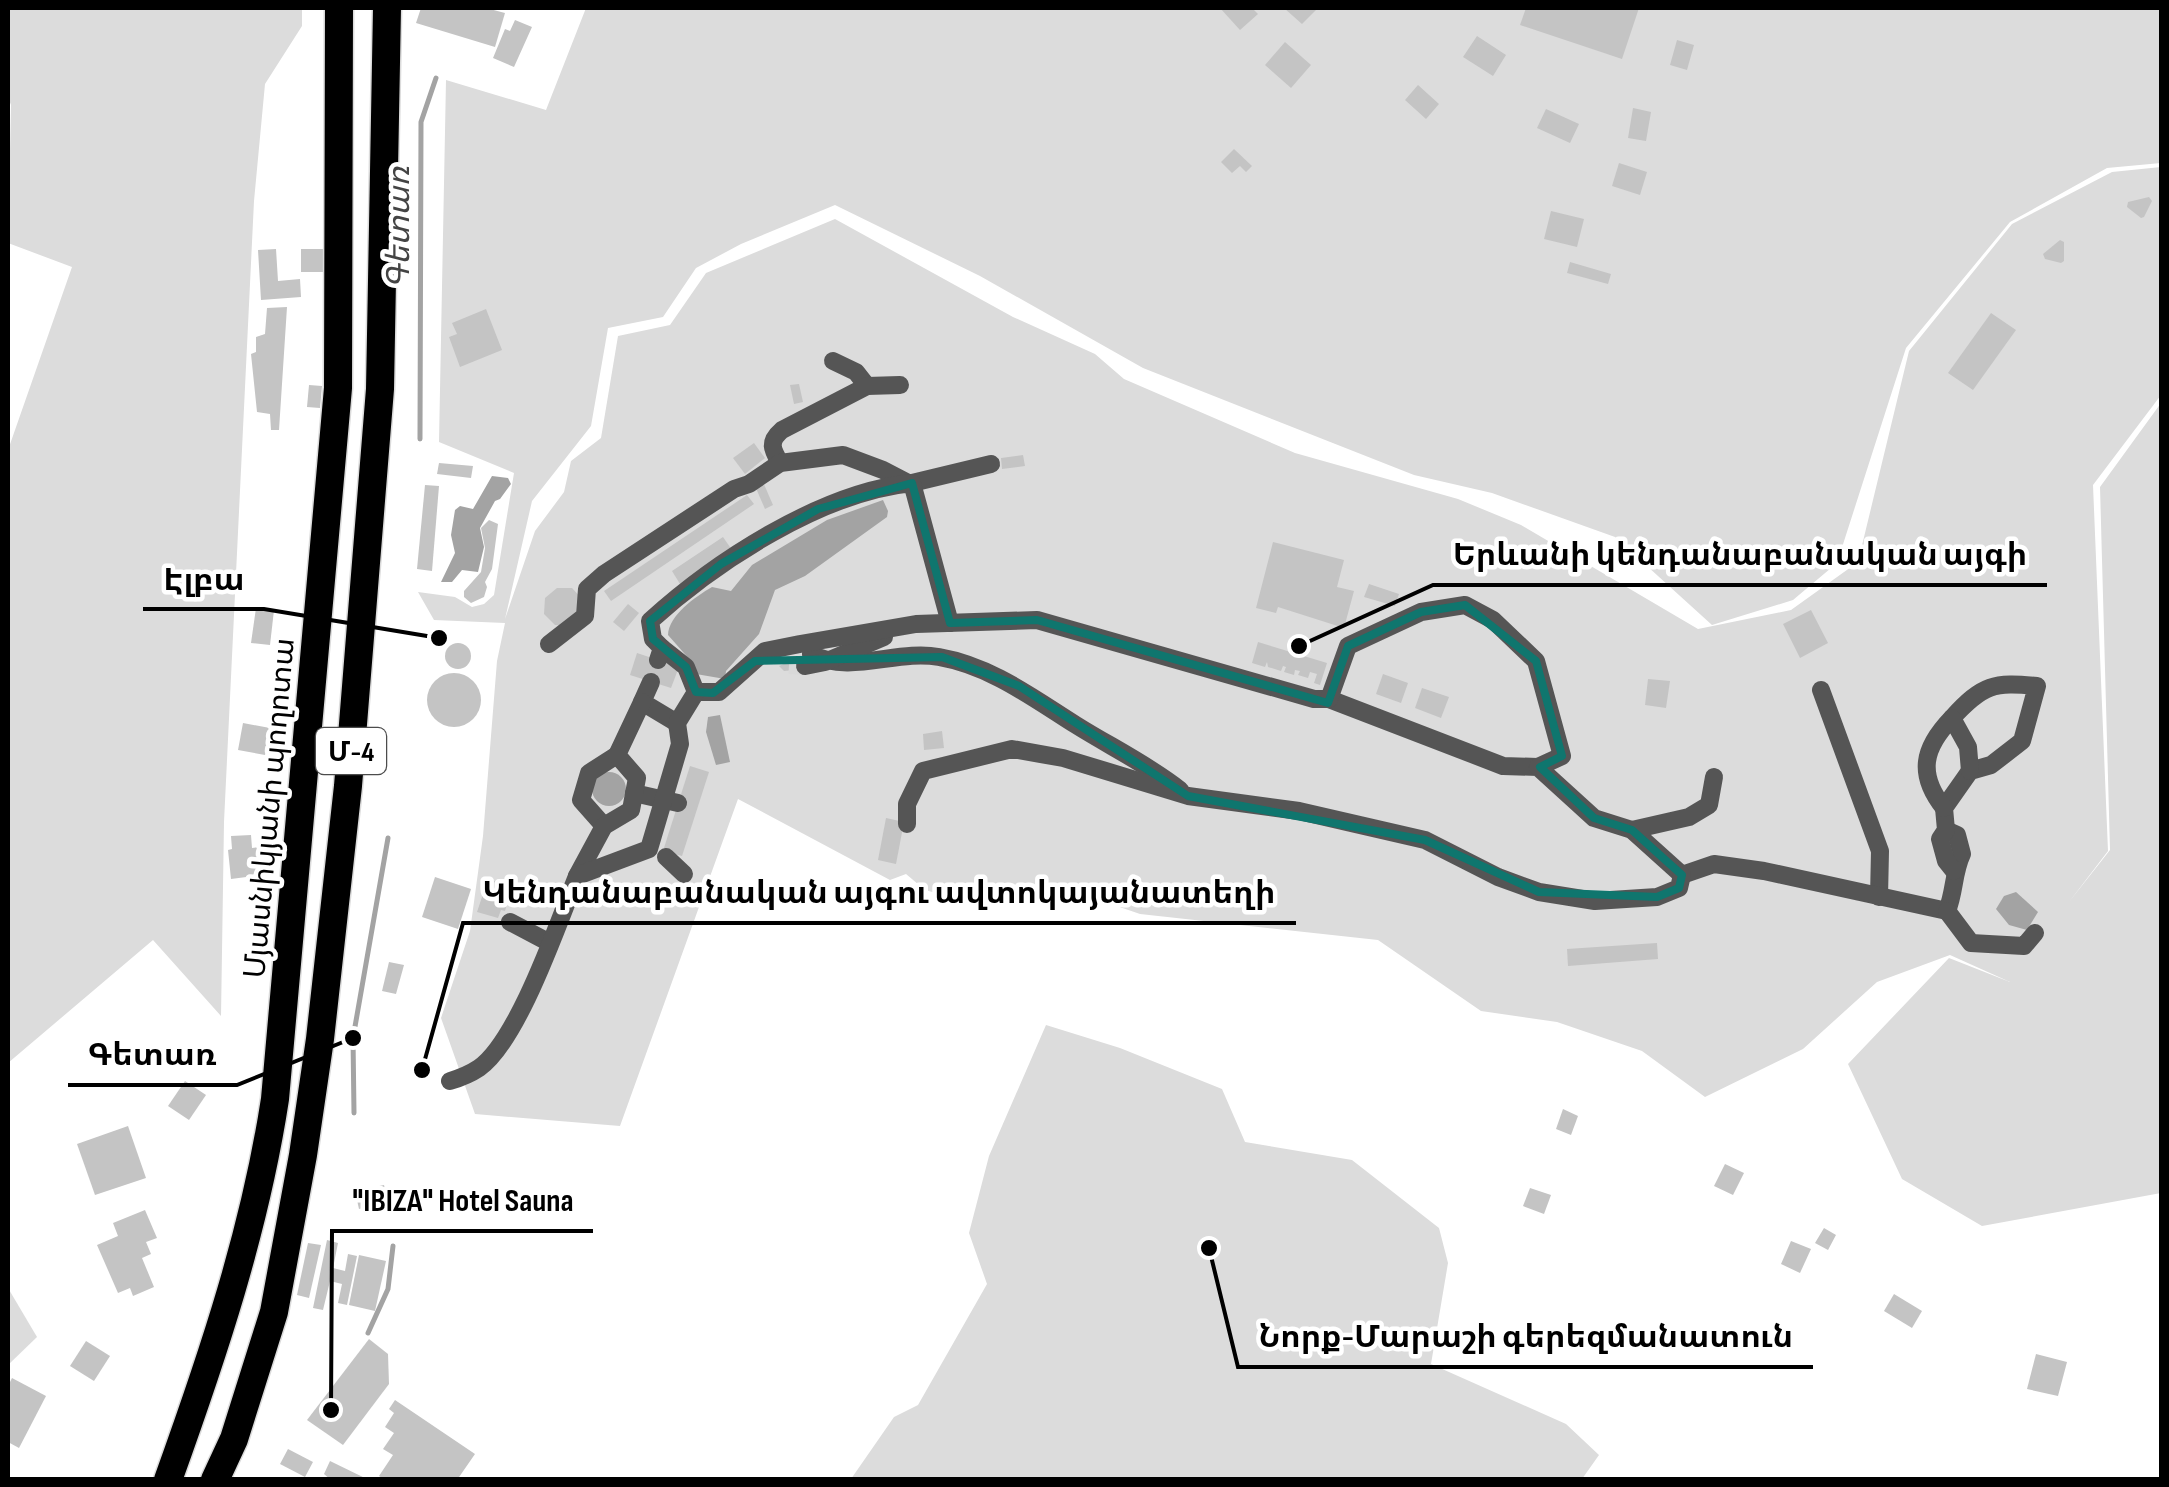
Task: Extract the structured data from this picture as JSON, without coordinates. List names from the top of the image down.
{
  "streets": {
    "highway": ["Մ-4", "Մյասնիկյանի պողոտա"]
  },
  "water": ["Գետառ"],
  "places": [
    "Էլբա",
    "Երևանի կենդանաբանական այգի",
    "Գետառ",
    "Կենդանաբանական այգու ավտոկայանատեղի",
    "Նորք-Մարաշի գերեզմանատուն",
    "\"IBIZA\" Hotel Sauna"
  ]
}
